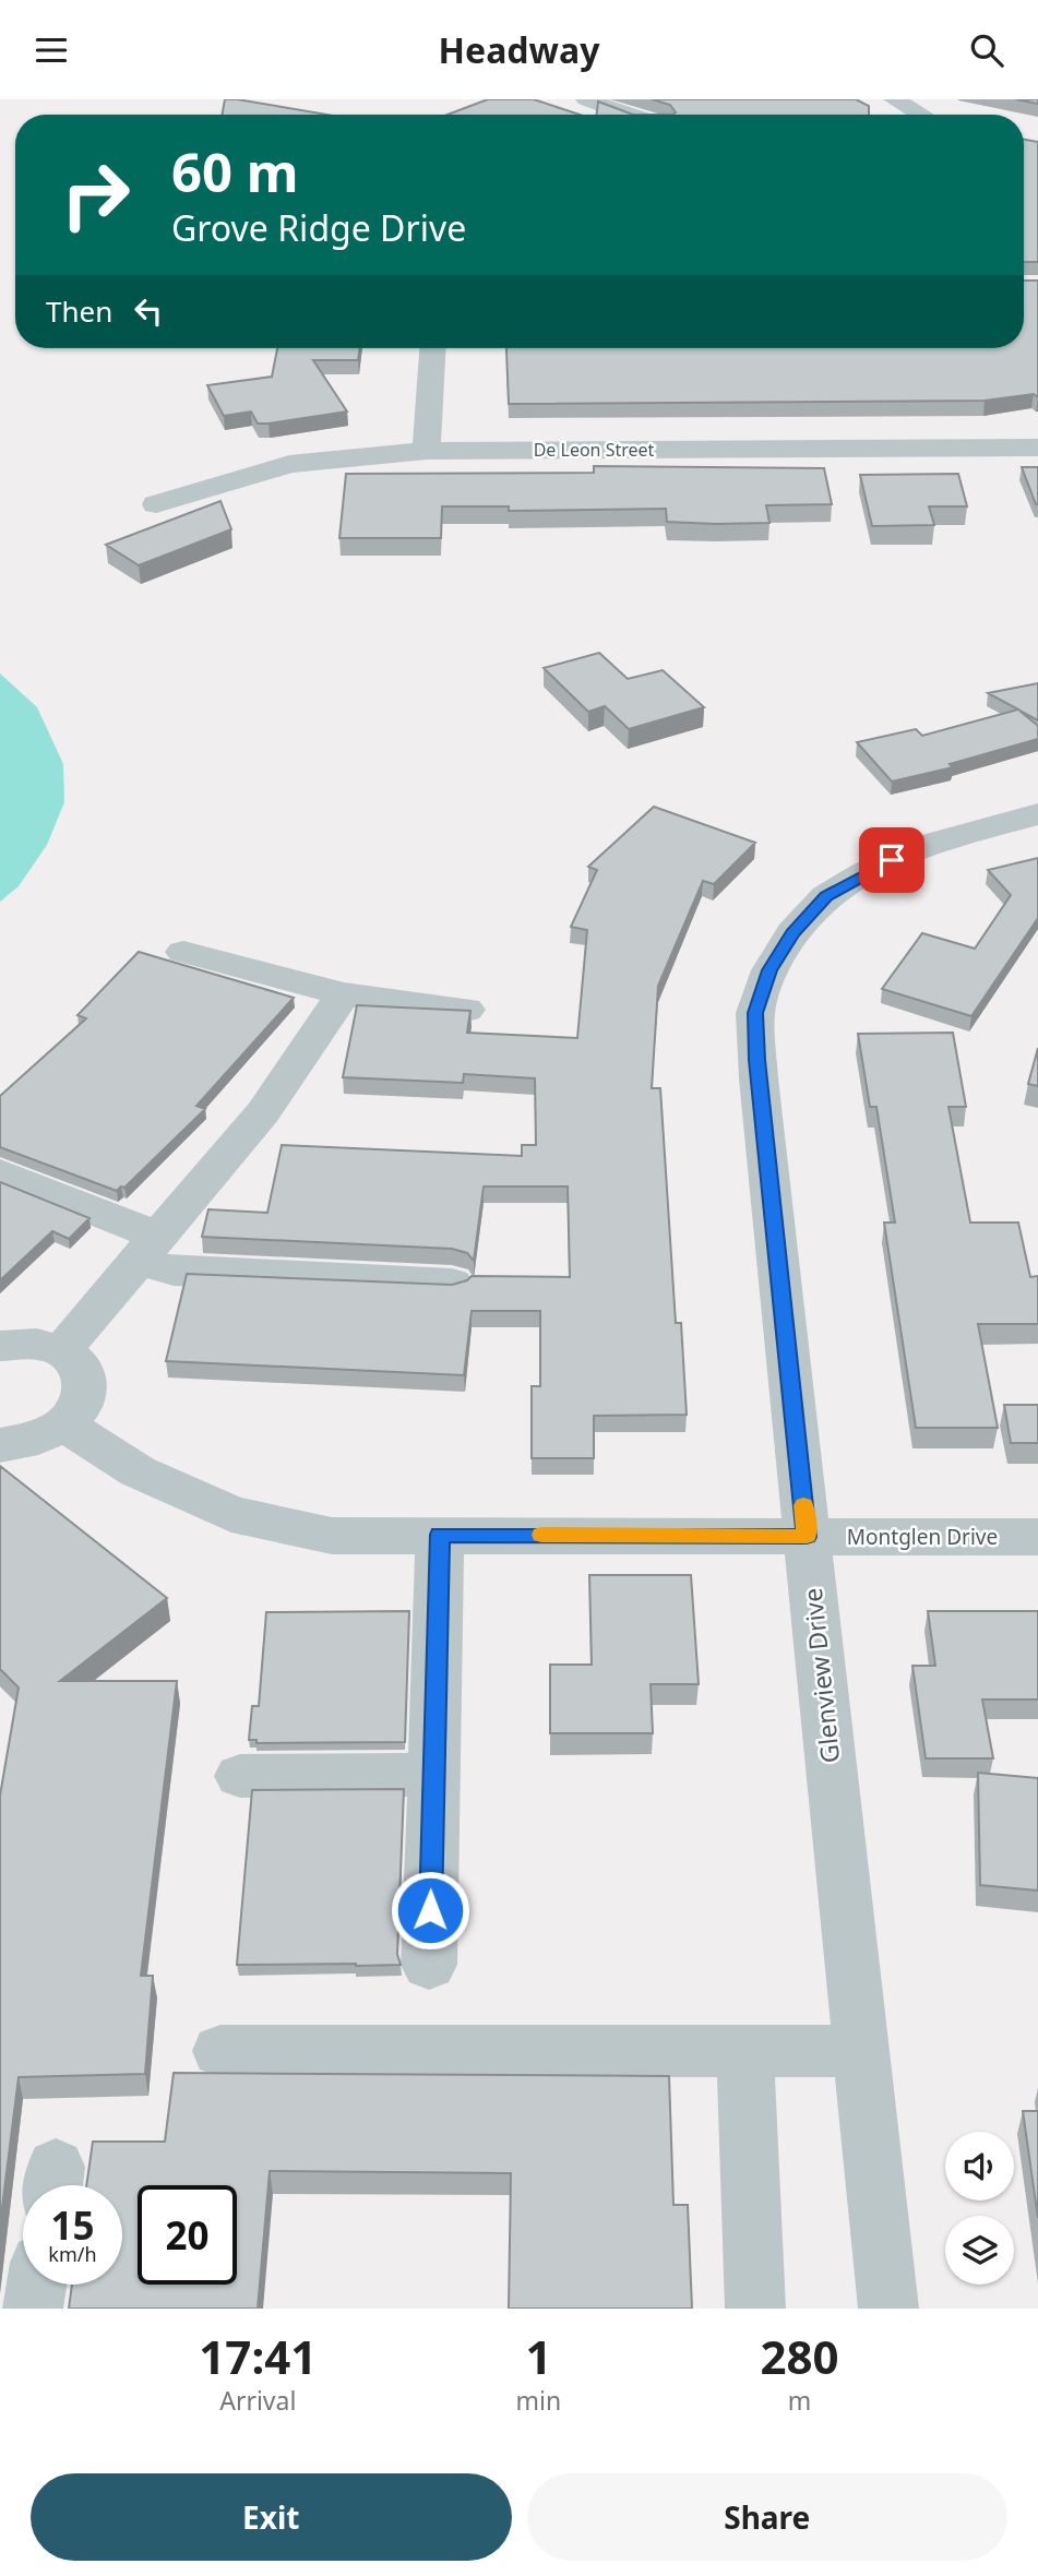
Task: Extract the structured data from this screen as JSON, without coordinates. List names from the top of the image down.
{
  "streets": {
    "street": ["De Leon Street", "Montglen Drive", "Glenview Drive"]
  },
  "crossings": [
    ["Montglen Drive", "Glenview Drive"]
  ],
  "page": {
    "header": "Headway",
    "turn": ["60 m", "Grove Ridge Drive"],
    "then": "Then",
    "speed": "15 km/h",
    "limit": "20",
    "eta": [
      "17:41",
      "Arrival",
      "1",
      "min",
      "280",
      "m"
    ],
    "buttons": ["Exit", "Share"]
  }
}
